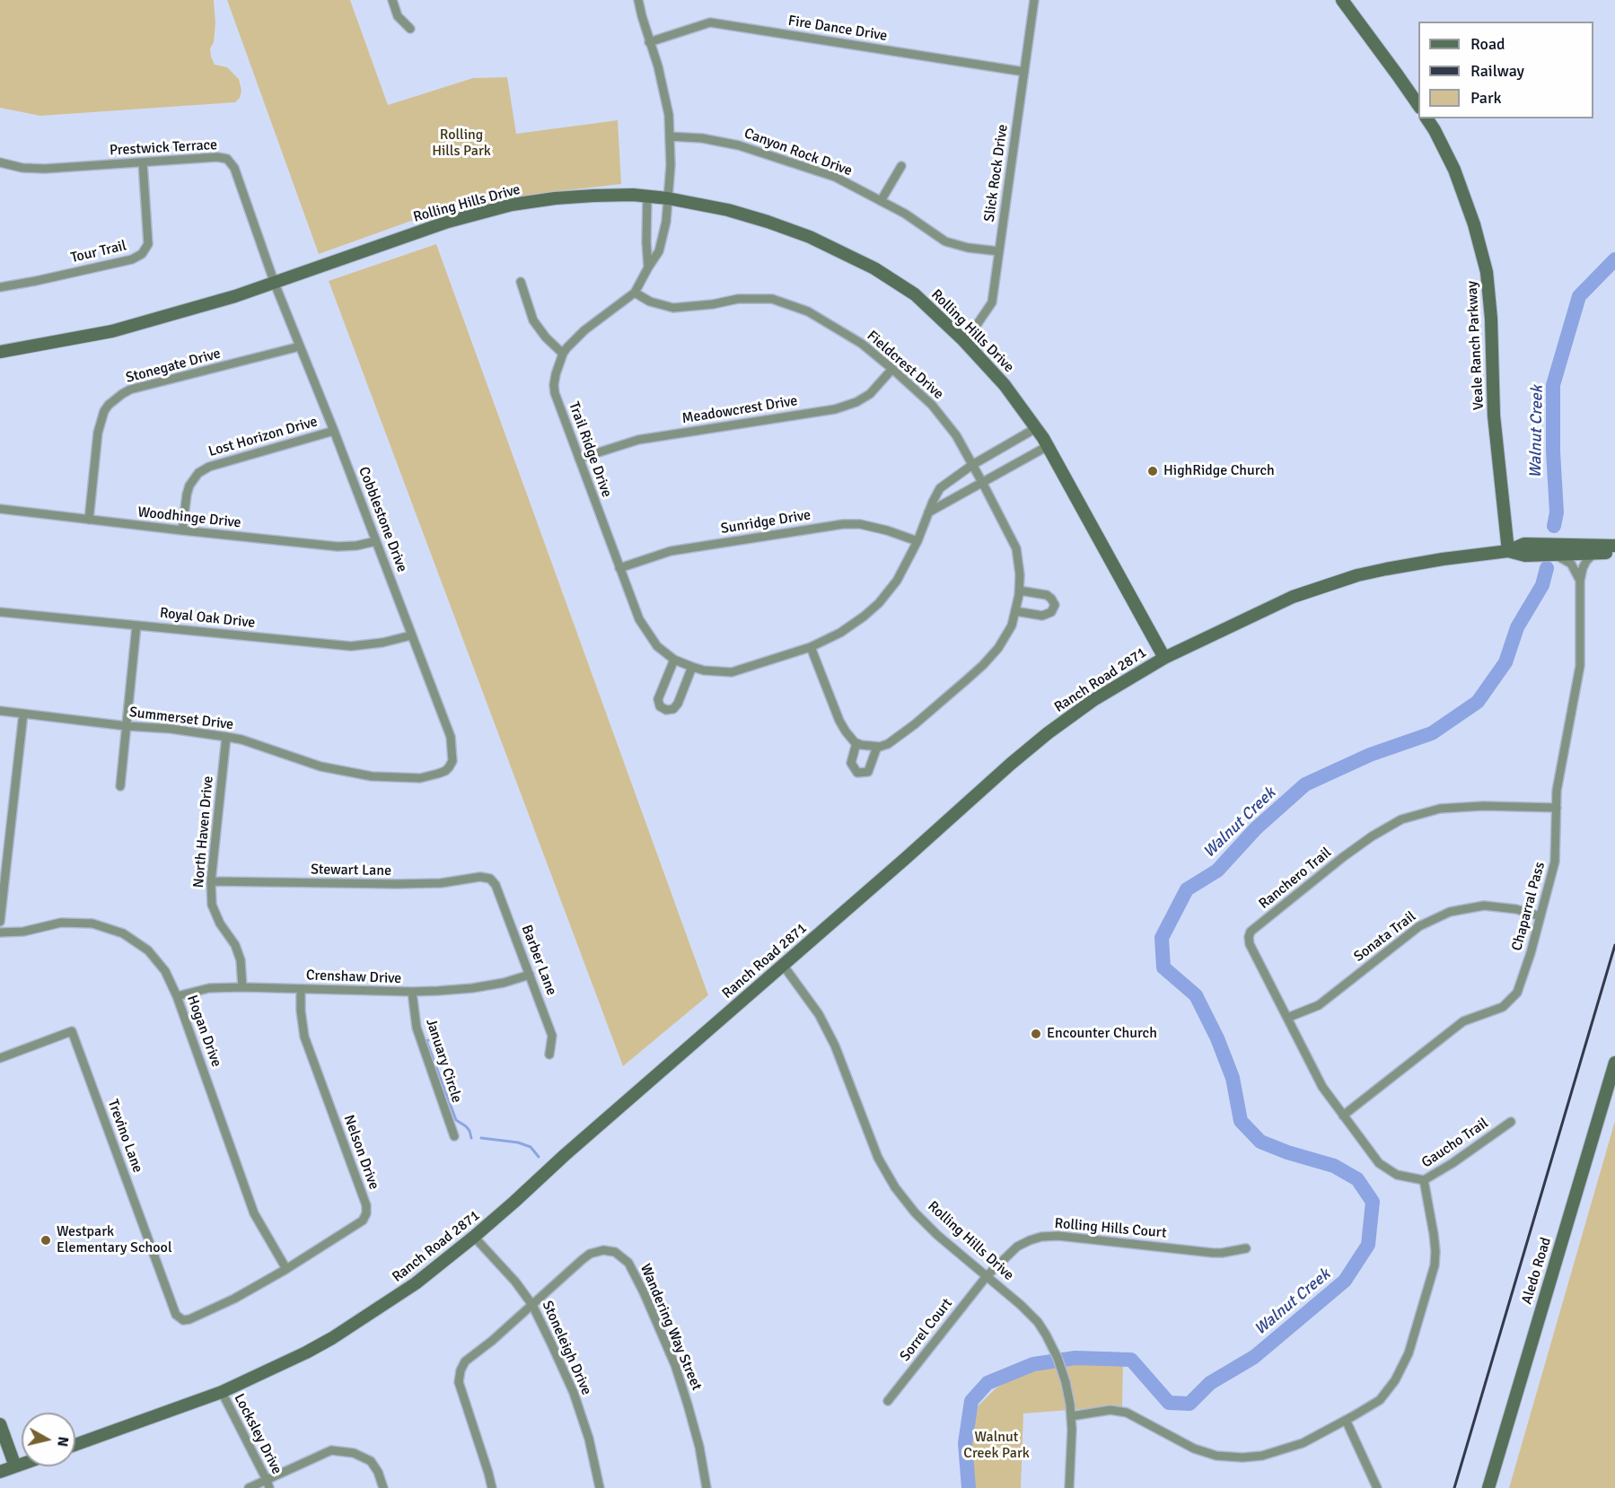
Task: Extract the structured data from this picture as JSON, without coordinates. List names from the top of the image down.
{
  "streets": {
    "street": [
      "Fire Dance Drive",
      "Prestwick Terrace",
      "Canyon Rock Drive",
      "Slick Rock Drive",
      "Rolling Hills Drive",
      "Tour Trail",
      "Veale Ranch Parkway",
      "Fieldcrest Drive",
      "Stonegate Drive",
      "Meadowcrest Drive",
      "Lost Horizon Drive",
      "Trail Ridge Drive",
      "Woodhinge Drive",
      "Cobblestone Drive",
      "Sunridge Drive",
      "Royal Oak Drive",
      "Ranch Road 2871",
      "Summerset Drive",
      "North Haven Drive",
      "Stewart Lane",
      "Ranchero Trail",
      "Chaparral Pass",
      "Sonata Trail",
      "Barber Lane",
      "Crenshaw Drive",
      "Hogan Drive",
      "January Circle",
      "Trevino Lane",
      "Gaucho Trail",
      "Nelson Drive",
      "Rolling Hills Court",
      "Aledo Road",
      "Wandering Way Street",
      "Sorrel Court",
      "Stoneleigh Drive",
      "Locksley Drive"
    ]
  },
  "crossings": [
    ["Fire Dance Drive", "Slick Rock Drive"],
    ["Fire Dance Drive", "Trail Ridge Drive"],
    ["Prestwick Terrace", "Rolling Hills Drive"],
    ["Prestwick Terrace", "Tour Trail"],
    ["Prestwick Terrace", "Cobblestone Drive"],
    ["Canyon Rock Drive", "Slick Rock Drive"],
    ["Canyon Rock Drive", "Trail Ridge Drive"],
    ["Slick Rock Drive", "Rolling Hills Drive"],
    ["Rolling Hills Drive", "Trail Ridge Drive"],
    ["Rolling Hills Drive", "Cobblestone Drive"],
    ["Rolling Hills Drive", "Ranch Road 2871"],
    ["Rolling Hills Drive", "Rolling Hills Court"],
    ["Rolling Hills Drive", "Sorrel Court"],
    ["Veale Ranch Parkway", "Ranch Road 2871"],
    ["Fieldcrest Drive", "Meadowcrest Drive"],
    ["Fieldcrest Drive", "Trail Ridge Drive"],
    ["Stonegate Drive", "Woodhinge Drive"],
    ["Stonegate Drive", "Cobblestone Drive"],
    ["Meadowcrest Drive", "Trail Ridge Drive"],
    ["Lost Horizon Drive", "Woodhinge Drive"],
    ["Lost Horizon Drive", "Cobblestone Drive"],
    ["Trail Ridge Drive", "Sunridge Drive"],
    ["Woodhinge Drive", "Cobblestone Drive"],
    ["Cobblestone Drive", "Royal Oak Drive"],
    ["Cobblestone Drive", "Summerset Drive"],
    ["Ranch Road 2871", "Chaparral Pass"],
    ["Ranch Road 2871", "Stoneleigh Drive"],
    ["Ranch Road 2871", "Locksley Drive"],
    ["Summerset Drive", "North Haven Drive"],
    ["North Haven Drive", "Stewart Lane"],
    ["North Haven Drive", "Crenshaw Drive"],
    ["Stewart Lane", "Barber Lane"],
    ["Ranchero Trail", "Chaparral Pass"],
    ["Ranchero Trail", "Sonata Trail"],
    ["Ranchero Trail", "Gaucho Trail"],
    ["Chaparral Pass", "Sonata Trail"],
    ["Chaparral Pass", "Gaucho Trail"],
    ["Barber Lane", "Crenshaw Drive"],
    ["Crenshaw Drive", "Hogan Drive"],
    ["Crenshaw Drive", "January Circle"],
    ["Crenshaw Drive", "Nelson Drive"],
    ["Hogan Drive", "Nelson Drive"],
    ["Trevino Lane", "Nelson Drive"],
    ["Rolling Hills Court", "Sorrel Court"],
    ["Wandering Way Street", "Stoneleigh Drive"]
  ],
  "water": ["Walnut Creek"],
  "parks": ["Rolling Hills Park", "Walnut Creek Park"],
  "places": ["HighRidge Church", "Encounter Church", "Westpark Elementary School"],
  "legend": ["Road", "Railway", "Park"],
  "north": "right"
}
